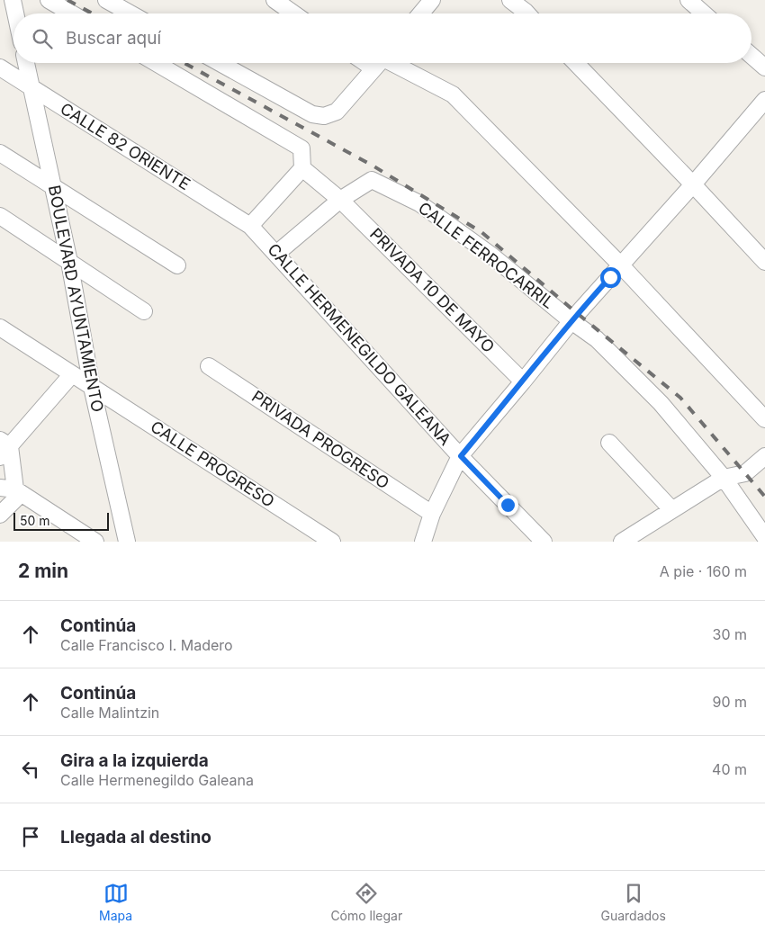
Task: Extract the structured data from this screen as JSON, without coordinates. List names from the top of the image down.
{
  "streets": {
    "street": [
      "CALLE 82 ORIENTE",
      "CALLE FERROCARRIL",
      "PRIVADA 10 DE MAYO",
      "BOULEVARD AYUNTAMIENTO",
      "CALLE HERMENEGILDO GALEANA",
      "PRIVADA PROGRESO",
      "CALLE PROGRESO"
    ]
  },
  "crossings": [
    ["CALLE 82 ORIENTE", "BOULEVARD AYUNTAMIENTO"],
    ["CALLE 82 ORIENTE", "CALLE HERMENEGILDO GALEANA"],
    ["CALLE FERROCARRIL", "PRIVADA 10 DE MAYO"],
    ["BOULEVARD AYUNTAMIENTO", "CALLE PROGRESO"]
  ],
  "scale_bar": "50 m",
  "page": {
    "search": "Buscar aquí",
    "scale": "50 m",
    "heading": ["2 min", "A pie · 160 m"],
    "list": [
      ["Continúa", "Calle Francisco I. Madero", "30 m"],
      ["Continúa", "Calle Malintzin", "90 m"],
      ["Gira a la izquierda", "Calle Hermenegildo Galeana", "40 m"],
      "Llegada al destino"
    ],
    "nav": ["Mapa", "Cómo llegar", "Guardados"]
  }
}
